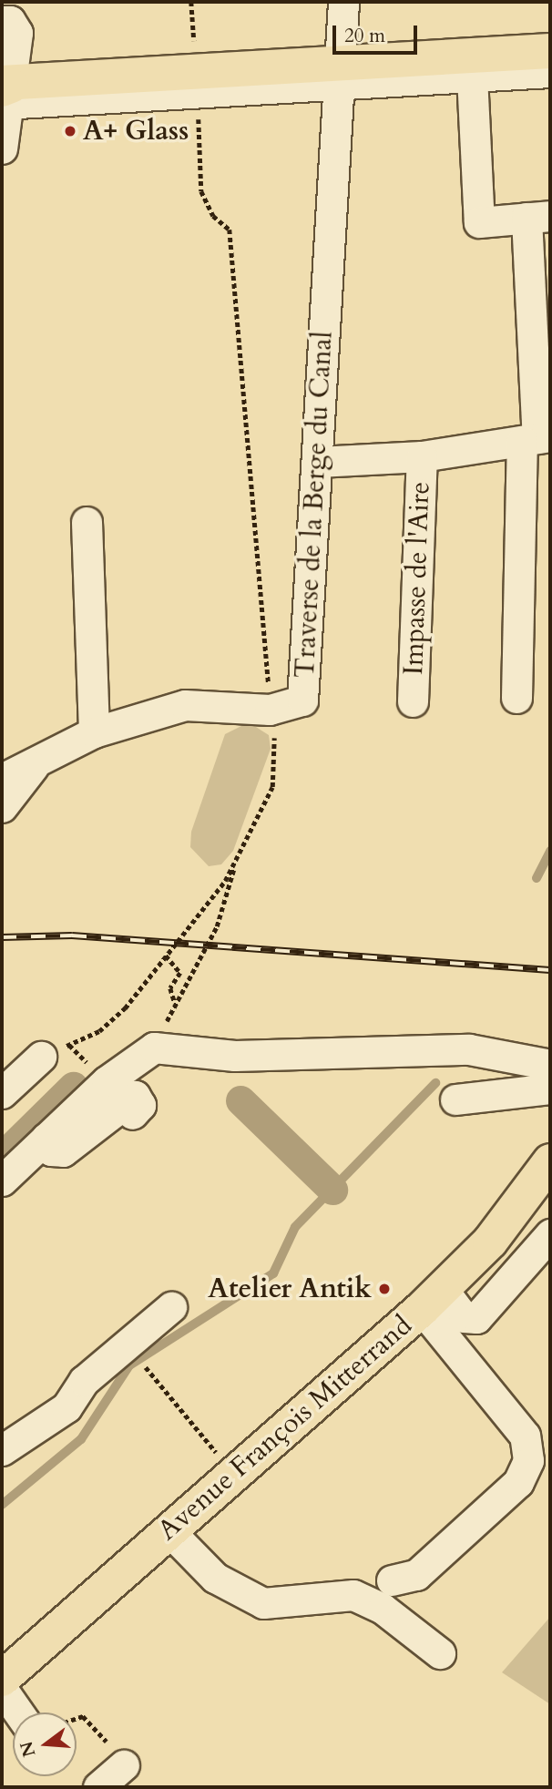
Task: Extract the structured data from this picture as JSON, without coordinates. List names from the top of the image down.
{
  "streets": {
    "main road": ["Avenue François Mitterrand"],
    "street": ["Traverse de la Berge du Canal", "Impasse de l'Aire"]
  },
  "places": ["A+ Glass", "Atelier Antik"],
  "scale_bar": "20 m",
  "north": "left"
}
